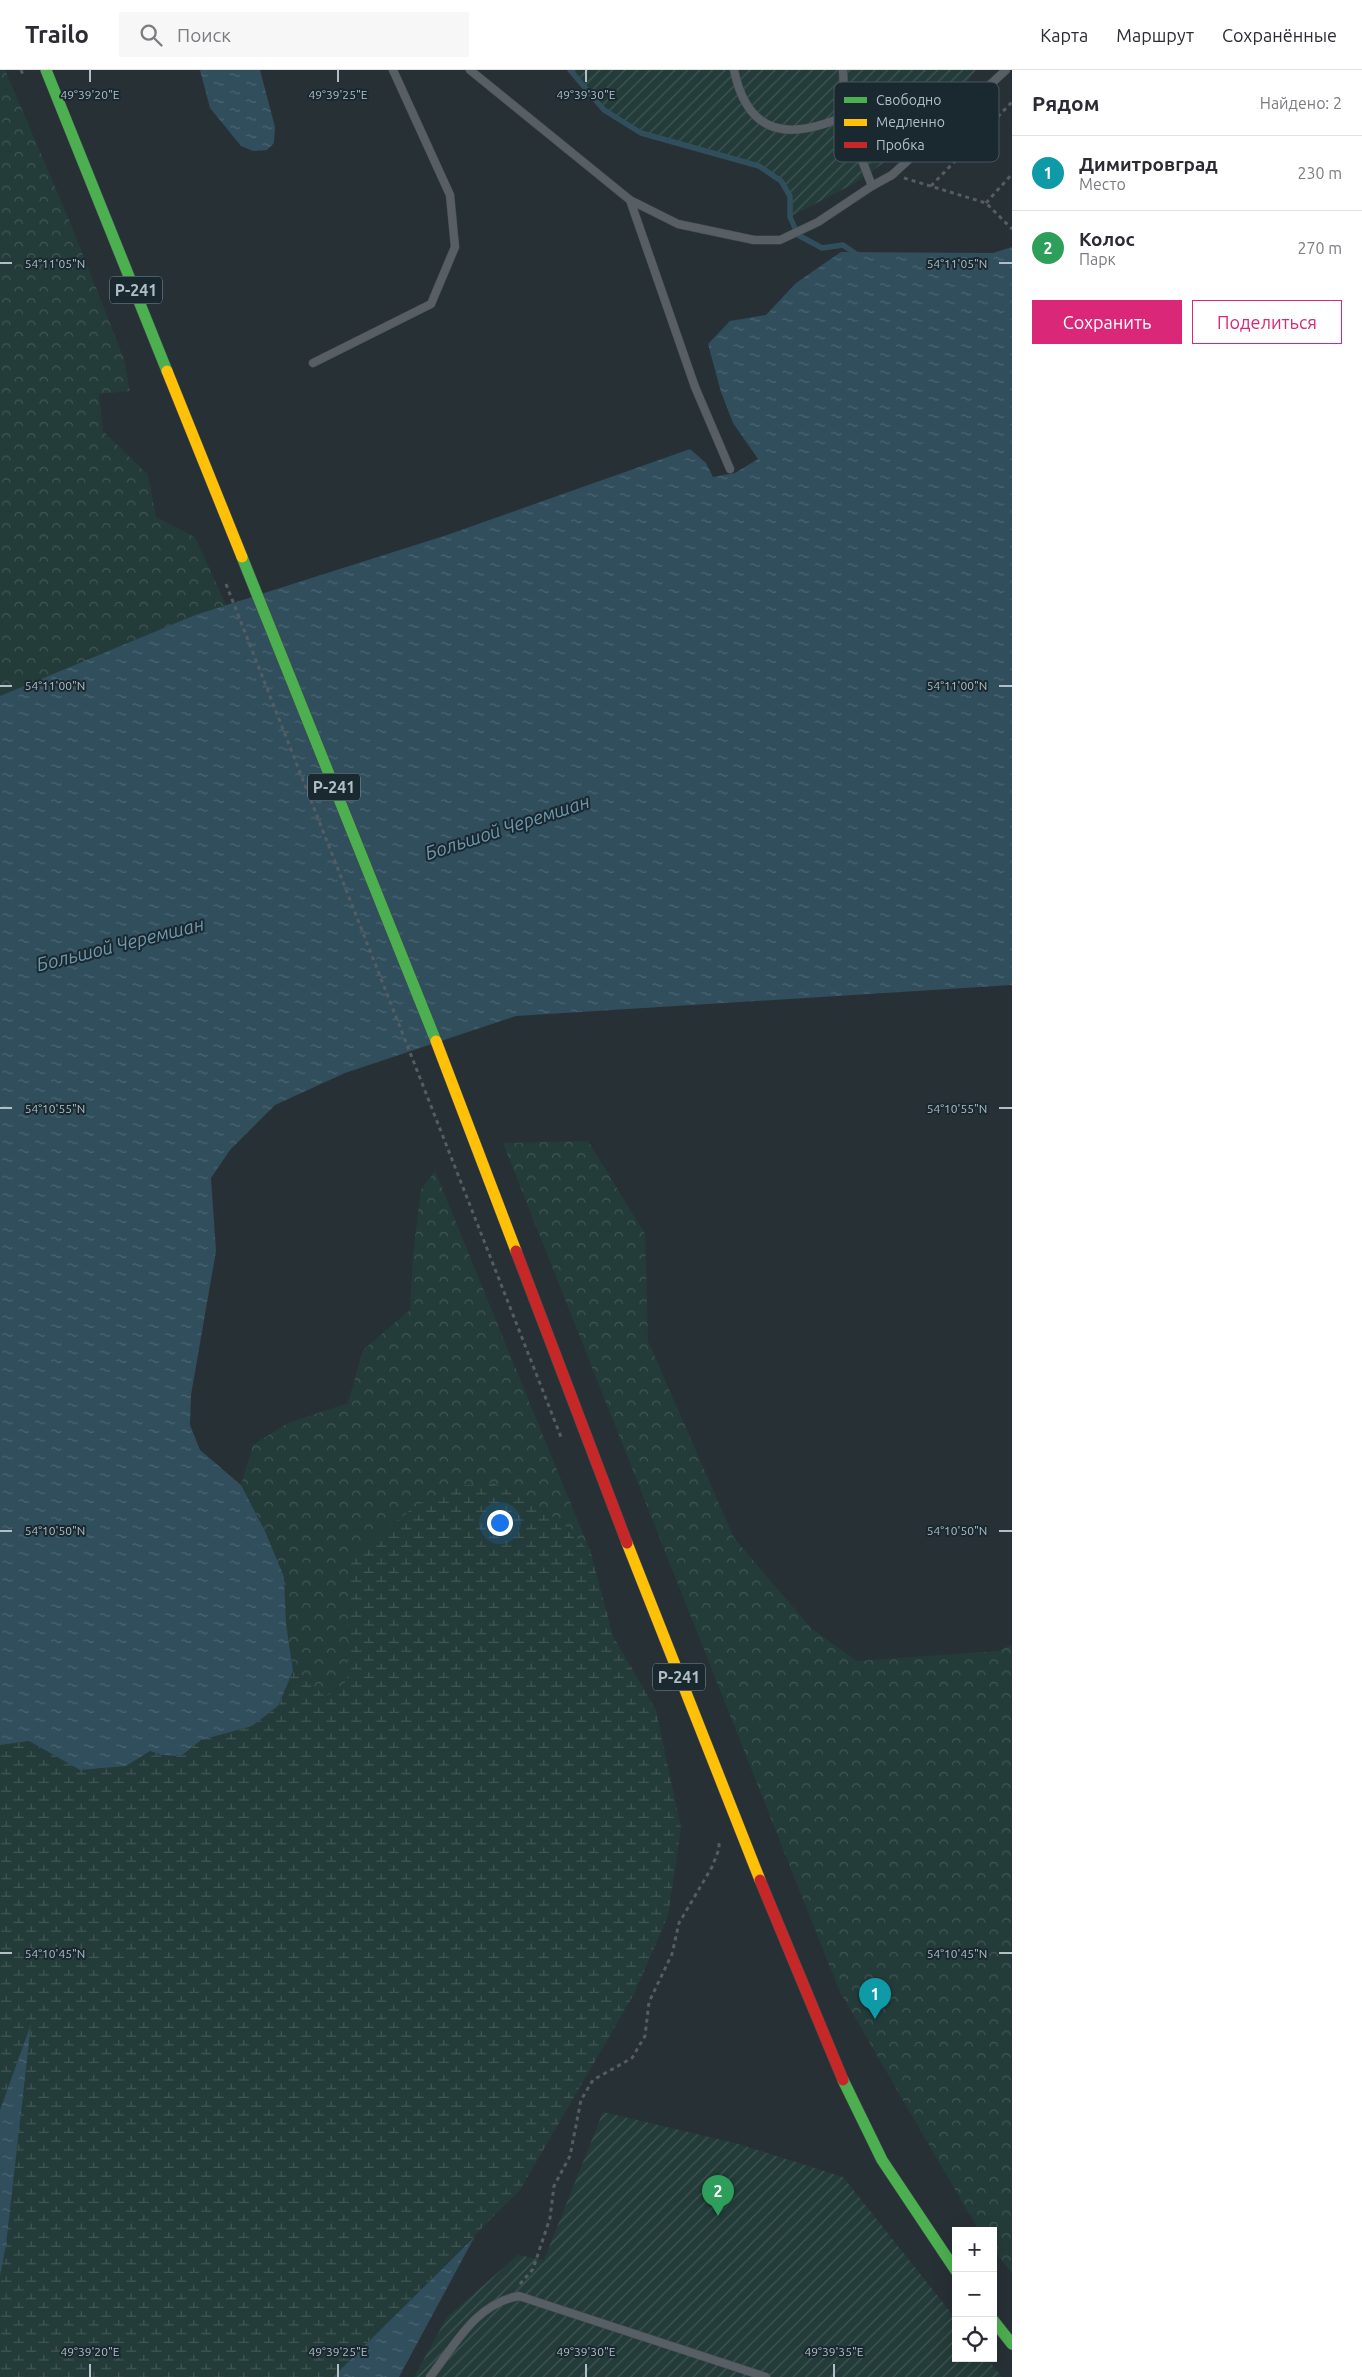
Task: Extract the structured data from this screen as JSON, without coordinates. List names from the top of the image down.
{
  "streets": {
    "highway": ["Р-241"]
  },
  "water": ["Большой Черемшан"],
  "legend": ["Свободно", "Медленно", "Пробка"],
  "page": {
    "header": "Trailo",
    "search": "Поиск",
    "nav": ["Карта", "Маршрут", "Сохранённые"],
    "heading": ["Рядом", "Найдено: 2"],
    "list": [
      {
        "mark": "1",
        "name": "Димитровград",
        "note": "Место",
        "value": "230 m"
      },
      {
        "mark": "2",
        "name": "Колос",
        "note": "Парк",
        "value": "270 m"
      }
    ],
    "buttons": ["Сохранить", "Поделиться"],
    "pins": ["1", "2"],
    "map_buttons": ["+", "−"]
  },
  "coordinates": [
    "49°39'20\"E",
    "49°39'25\"E",
    "49°39'30\"E",
    "54°11'05\"N",
    "54°11'00\"N",
    "54°10'55\"N",
    "54°10'50\"N",
    "54°10'45\"N",
    "49°39'35\"E"
  ]
}
